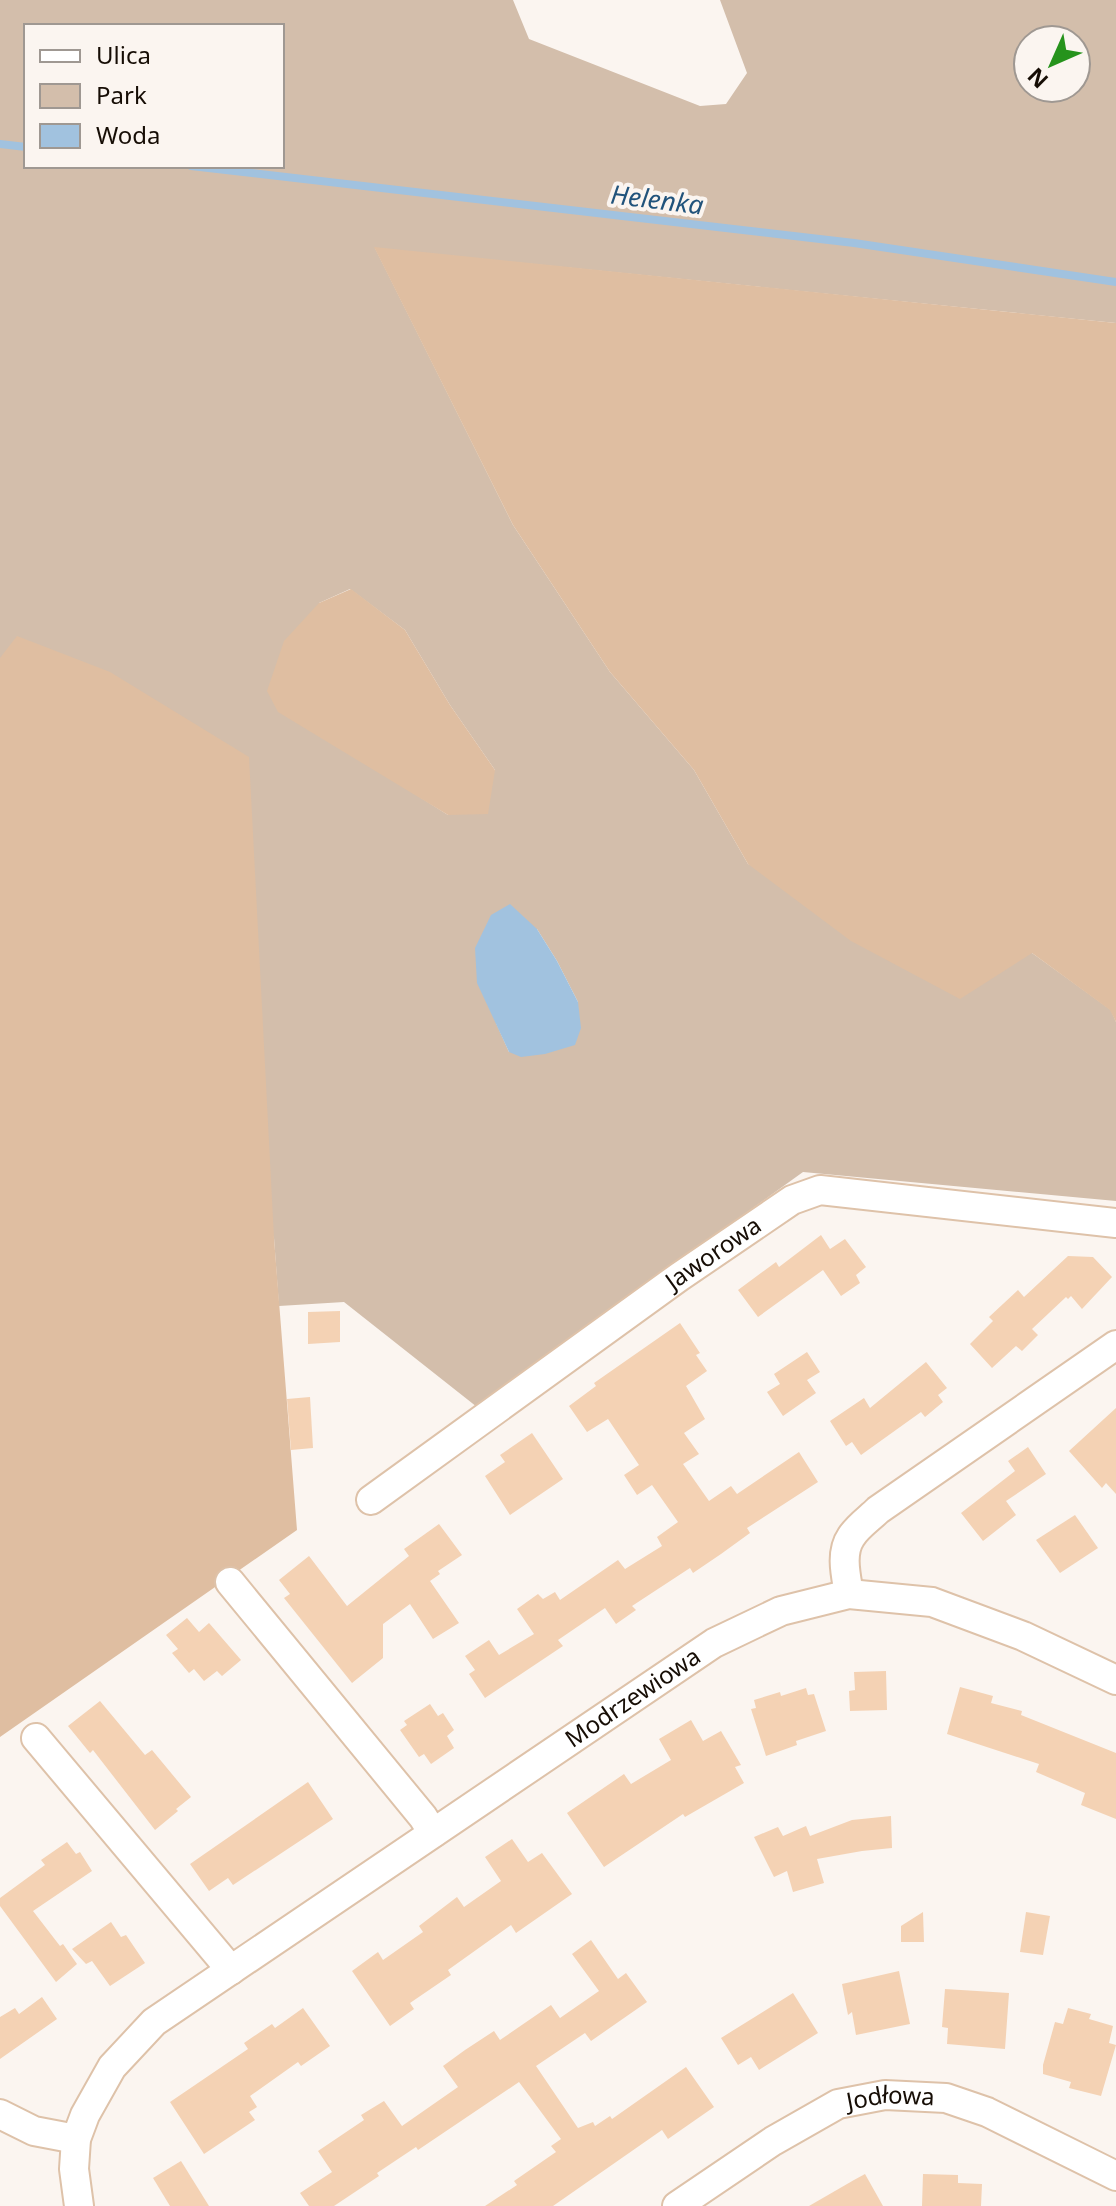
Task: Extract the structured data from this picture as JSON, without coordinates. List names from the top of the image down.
{
  "streets": {
    "street": ["Jaworowa", "Modrzewiowa", "Jodłowa"]
  },
  "water": ["Helenka"],
  "legend": ["Ulica", "Park", "Woda"],
  "north": "bottom left"
}
